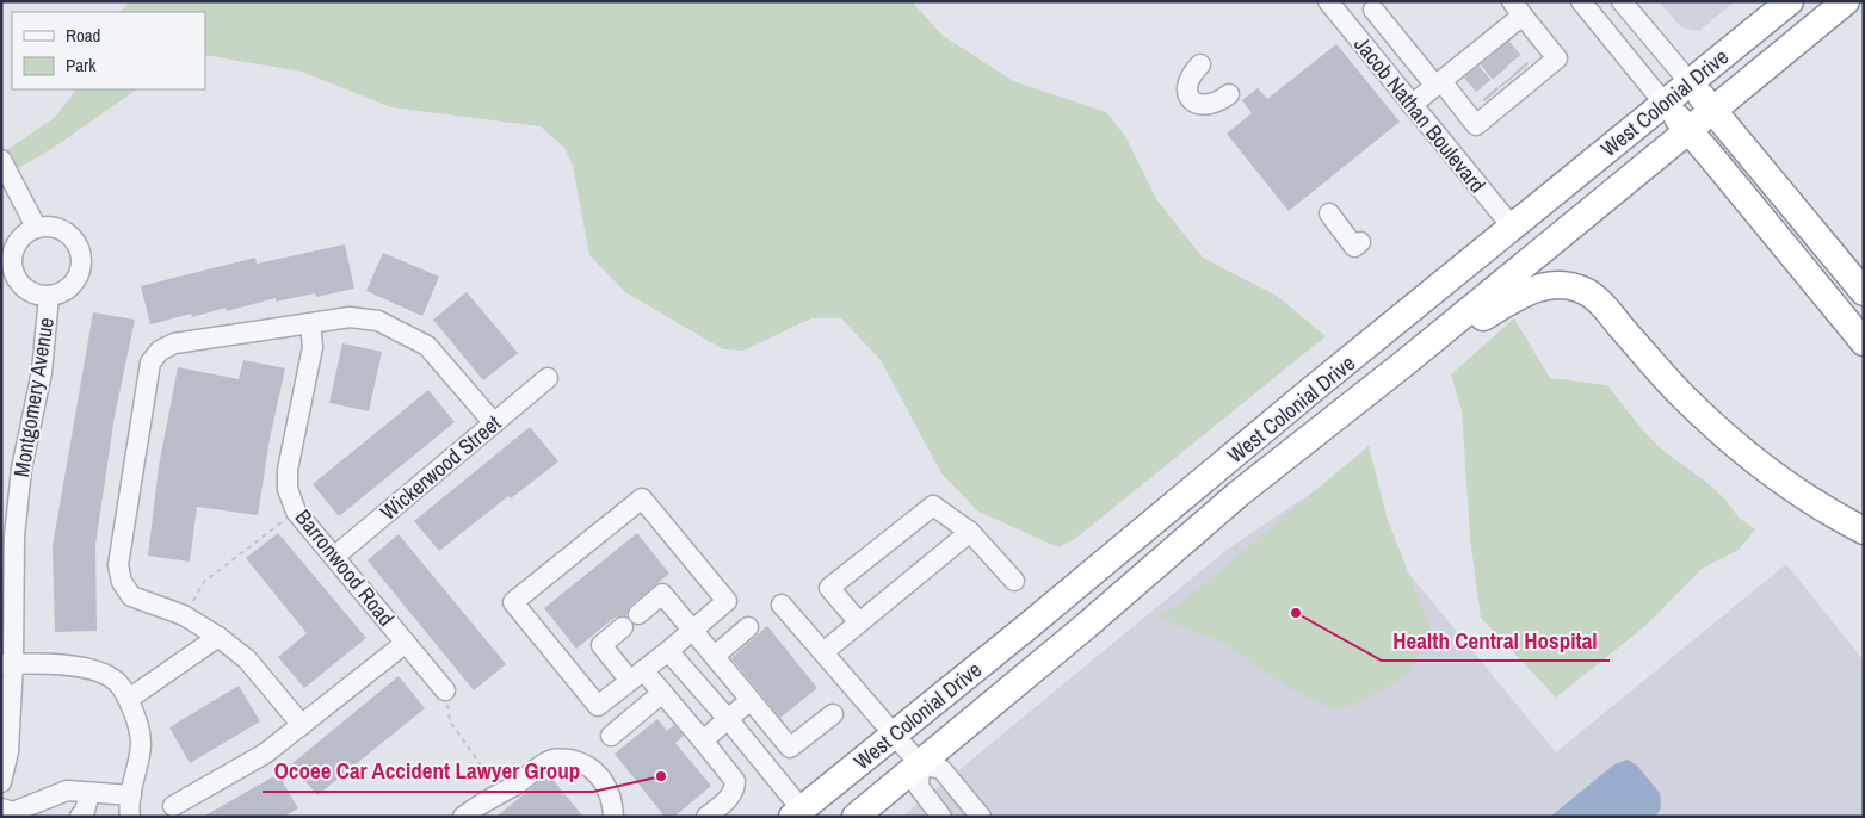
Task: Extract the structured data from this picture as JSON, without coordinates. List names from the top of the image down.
{
  "streets": {
    "highway": ["West Colonial Drive"],
    "street": [
      "Jacob Nathan Boulevard",
      "Montgomery Avenue",
      "Wickerwood Street",
      "Barronwood Road"
    ]
  },
  "crossings": [
    ["West Colonial Drive", "Jacob Nathan Boulevard"],
    ["Wickerwood Street", "Barronwood Road"]
  ],
  "places": ["Health Central Hospital", "Ocoee Car Accident Lawyer Group"],
  "legend": ["Road", "Park"]
}
